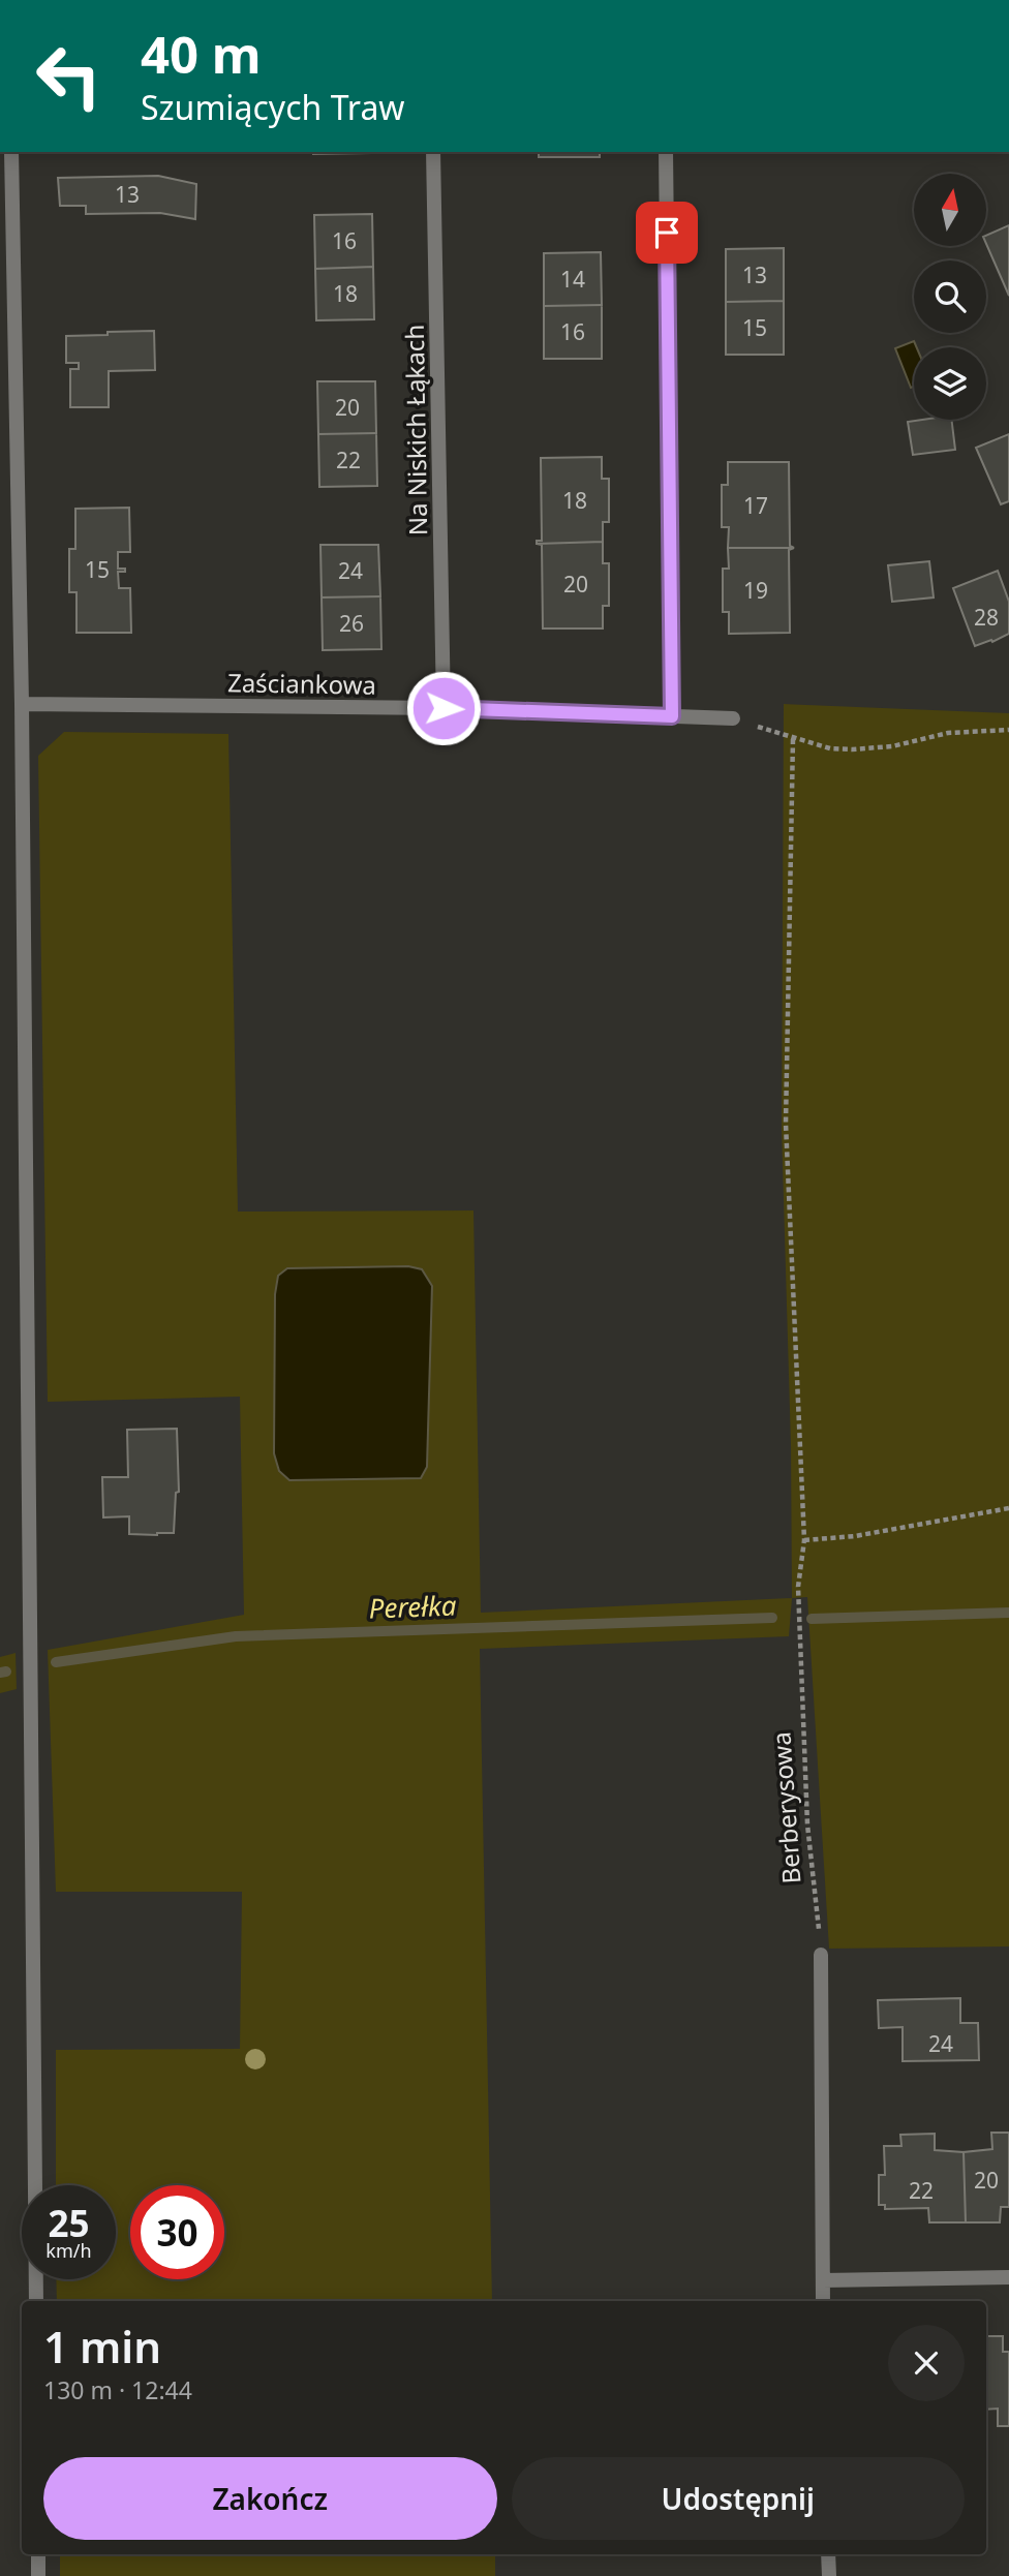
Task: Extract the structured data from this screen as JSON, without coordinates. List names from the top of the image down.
{
  "streets": {
    "street": ["Na Niskich Łąkach", "Zaściankowa"],
    "path": ["Berberysowa"]
  },
  "crossings": [
    ["Na Niskich Łąkach", "Zaściankowa"]
  ],
  "water": ["Perełka"],
  "house_numbers": [
    "13",
    "16",
    "13",
    "14",
    "18",
    "15",
    "16",
    "20",
    "22",
    "18",
    "17",
    "15",
    "24",
    "20",
    "19",
    "28",
    "26",
    "24",
    "20",
    "22"
  ],
  "north": "top",
  "page": {
    "turn": ["40 m", "Szumiących Traw"],
    "speed": "25 km/h",
    "limit": "30",
    "heading": ["1 min", "130 m · 12:44"],
    "buttons": ["Zakończ", "Udostępnij"]
  }
}
